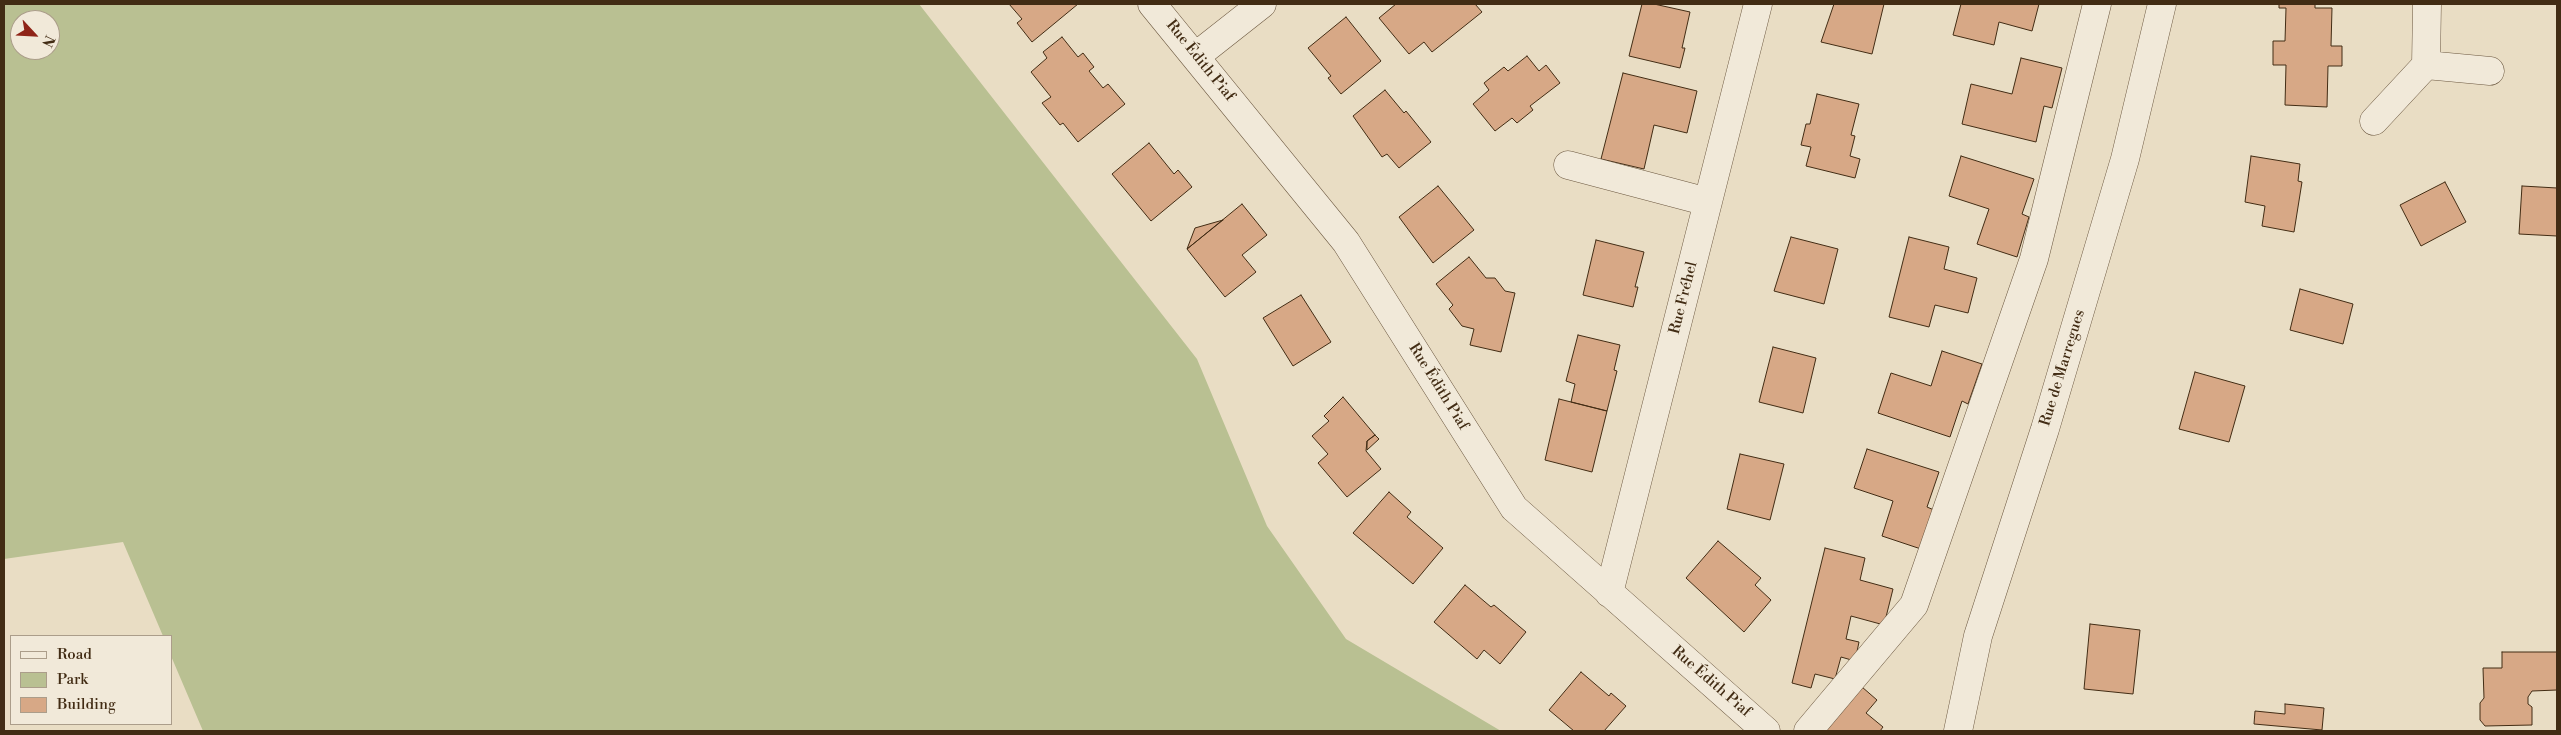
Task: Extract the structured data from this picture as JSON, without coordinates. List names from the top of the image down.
{
  "streets": {
    "street": ["Rue Édith Piaf", "Rue Fréhel", "Rue de Marregues"]
  },
  "crossings": [
    ["Rue Édith Piaf", "Rue Fréhel"]
  ],
  "legend": ["Road", "Park", "Building"],
  "north": "bottom right"
}
